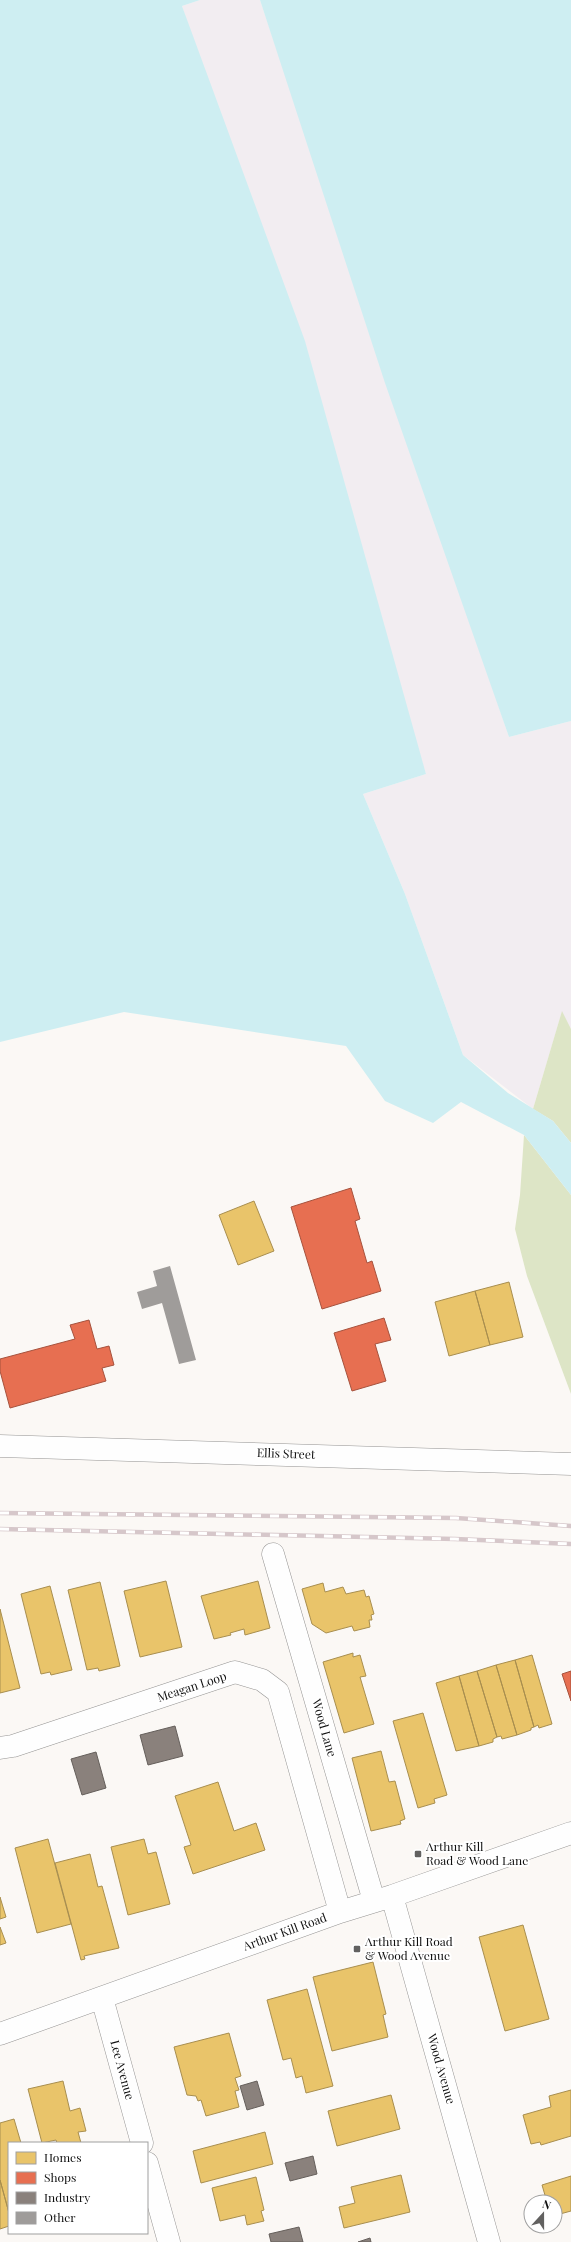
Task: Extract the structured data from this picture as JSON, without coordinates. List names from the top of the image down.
{
  "streets": {
    "street": [
      "Ellis Street",
      "Meagan Loop",
      "Wood Lane",
      "Arthur Kill Road",
      "Wood Avenue",
      "Lee Avenue"
    ]
  },
  "crossings": [
    ["Meagan Loop", "Arthur Kill Road"],
    ["Wood Lane", "Arthur Kill Road"],
    ["Wood Lane", "Wood Avenue"],
    ["Arthur Kill Road", "Wood Avenue"],
    ["Arthur Kill Road", "Lee Avenue"]
  ],
  "places": {
    "transit": ["Arthur Kill Road & Wood Lane", "Arthur Kill Road & Wood Avenue"]
  },
  "legend": [
    "Homes",
    "Shops",
    "Industry",
    "Other"
  ],
  "north": "top"
}
